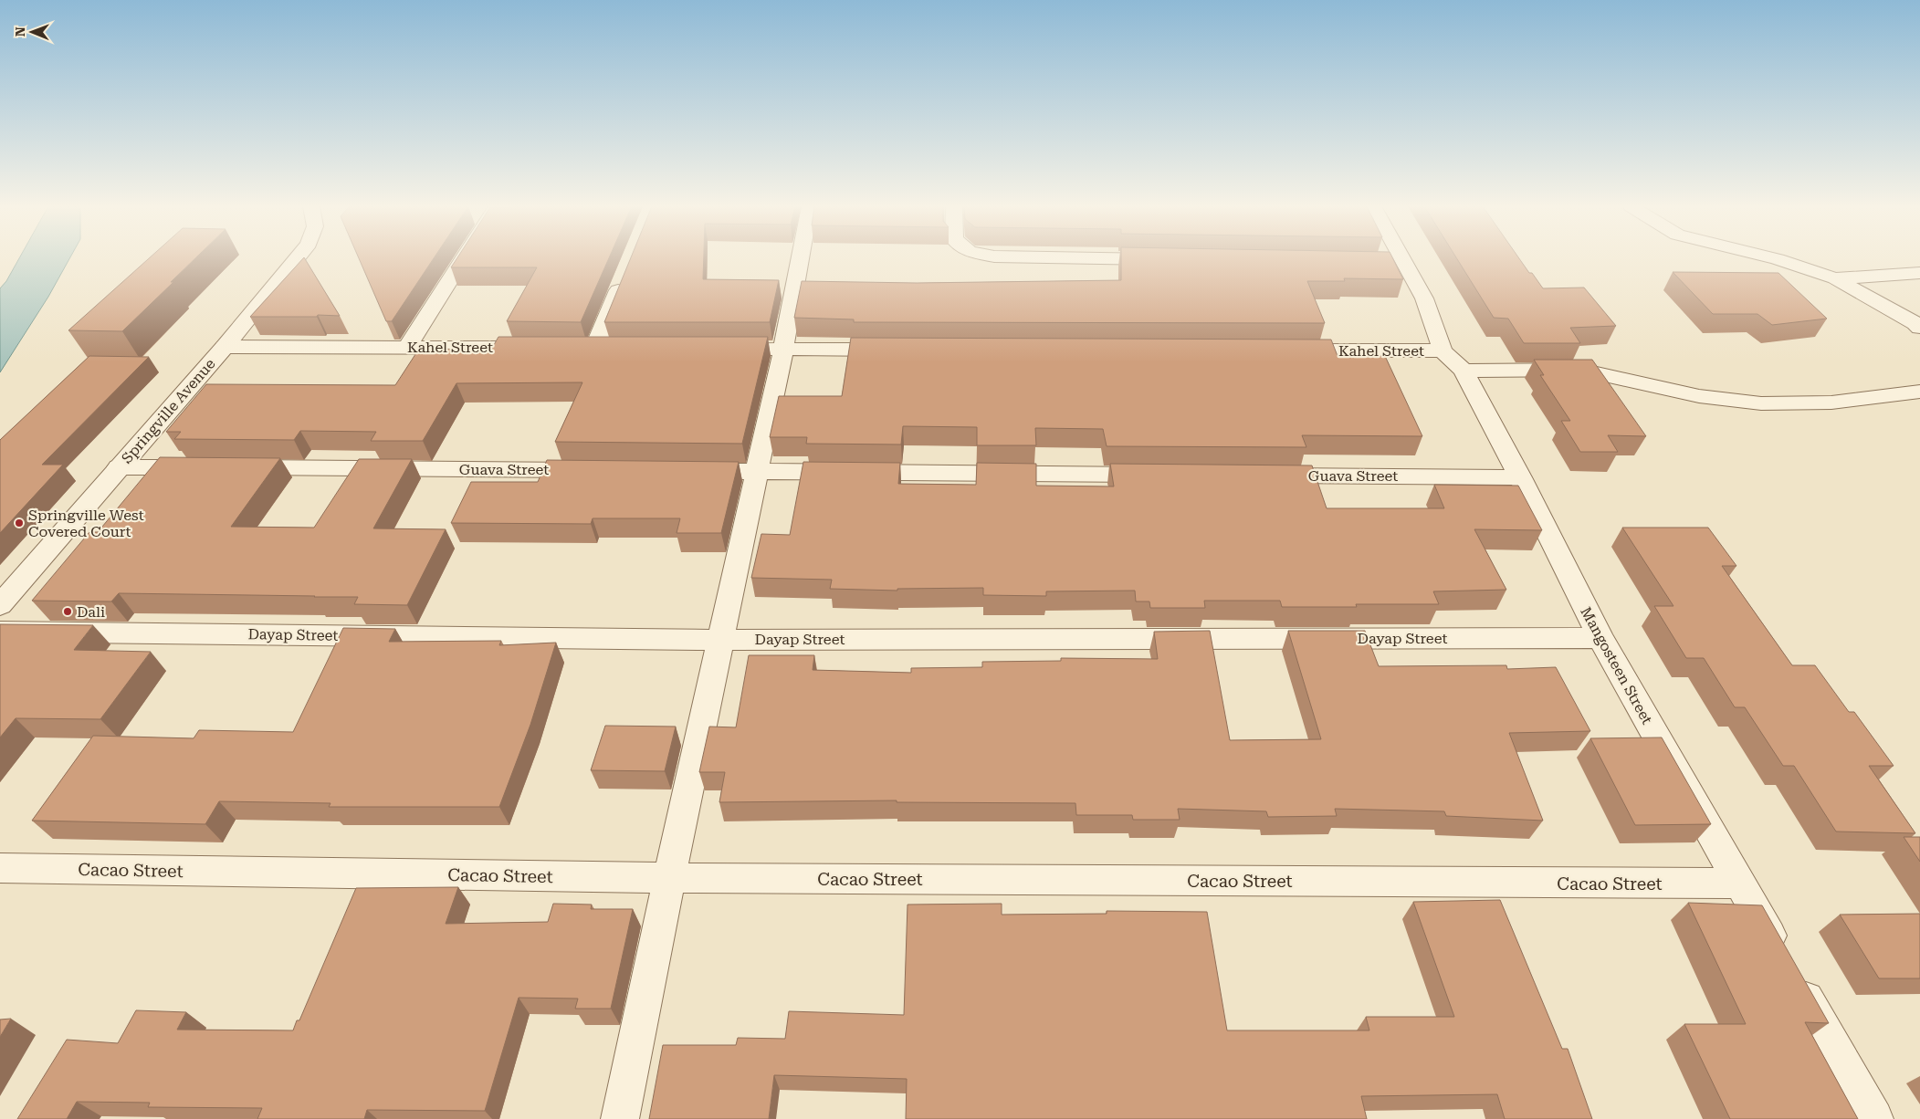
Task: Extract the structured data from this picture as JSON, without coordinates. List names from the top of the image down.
{
  "streets": {
    "street": [
      "Kahel Street",
      "Springville Avenue",
      "Guava Street",
      "Dayap Street",
      "Mangosteen Street",
      "Cacao Street"
    ]
  },
  "crossings": [
    ["Kahel Street", "Springville Avenue"],
    ["Kahel Street", "Mangosteen Street"],
    ["Guava Street", "Mangosteen Street"],
    ["Dayap Street", "Mangosteen Street"],
    ["Mangosteen Street", "Cacao Street"]
  ],
  "places": ["Springville West Covered Court", "Dali"],
  "north": "left"
}
